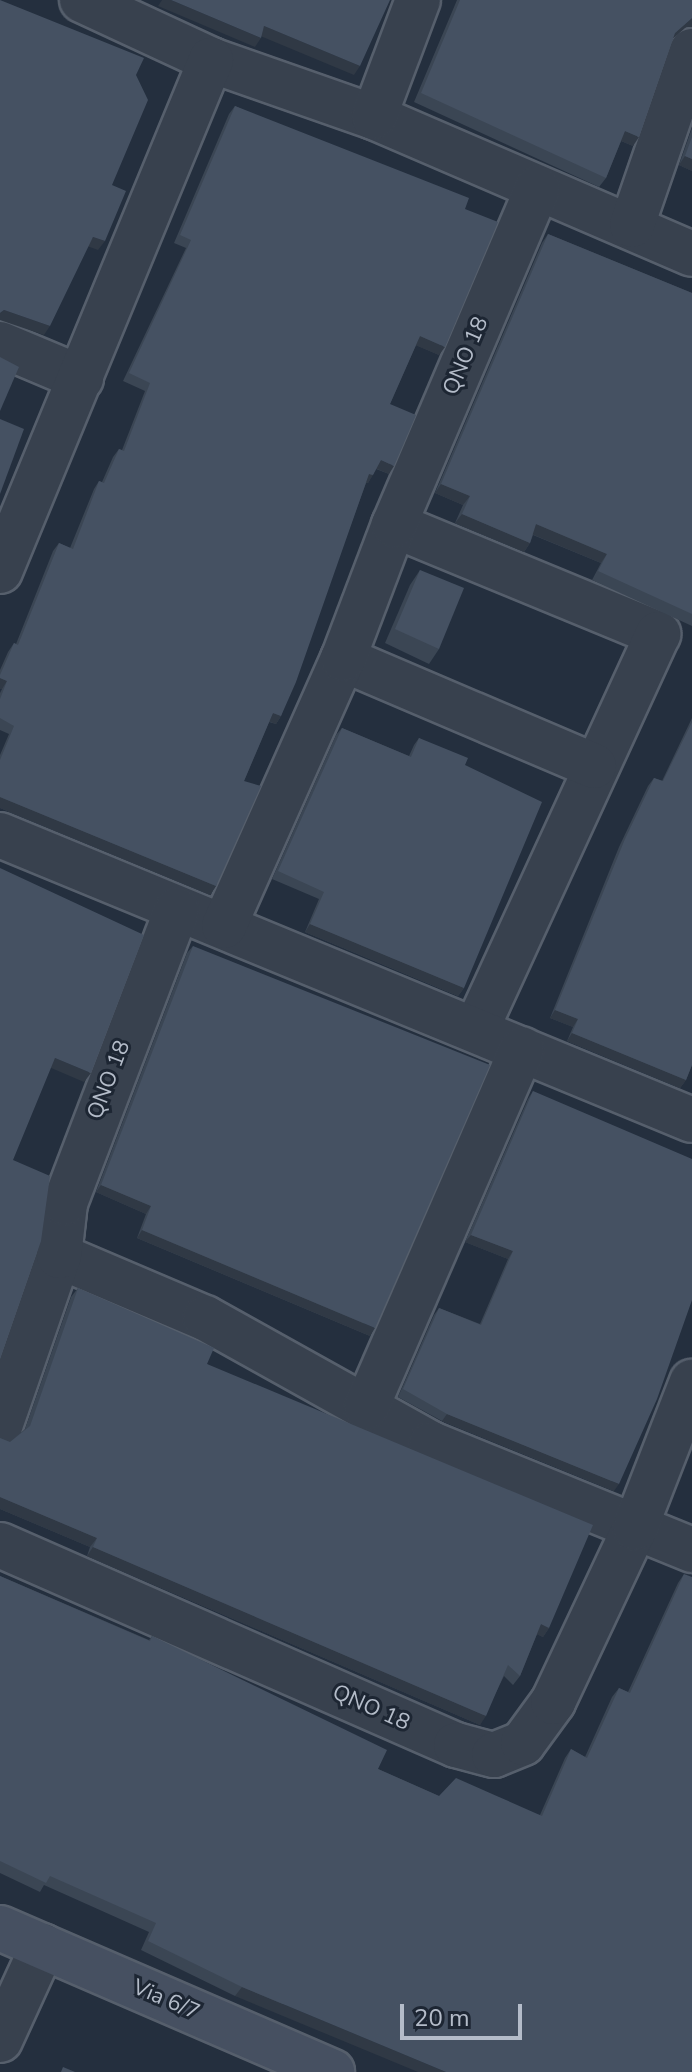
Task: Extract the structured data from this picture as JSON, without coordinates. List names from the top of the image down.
{
  "streets": {
    "street": ["QNO 18", "Via 6/7"]
  },
  "scale_bar": "20 m"
}
